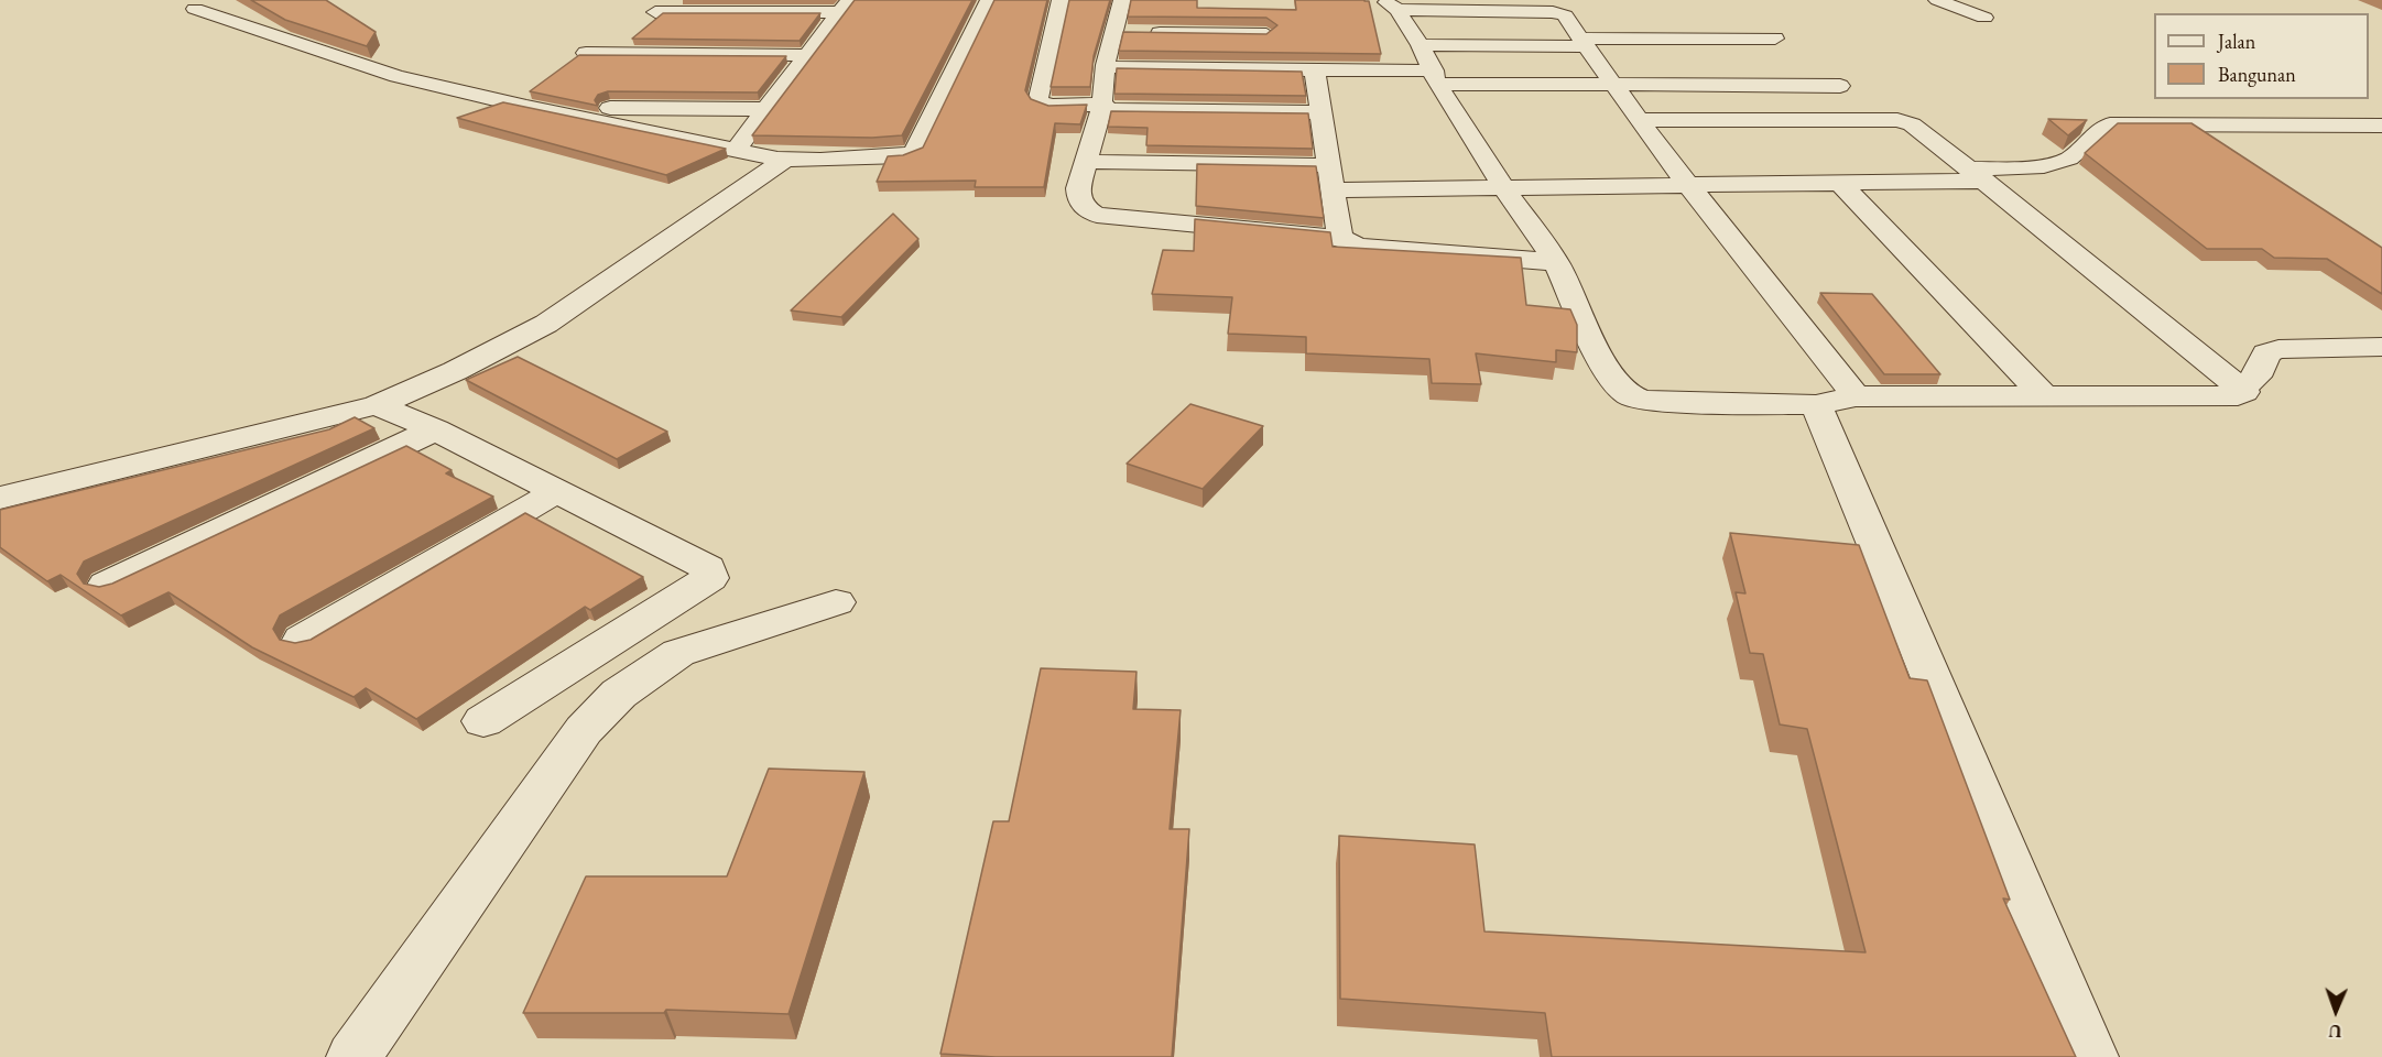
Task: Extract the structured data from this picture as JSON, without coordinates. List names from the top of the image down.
{
  "legend": ["Jalan", "Bangunan"],
  "north": "bottom"
}
